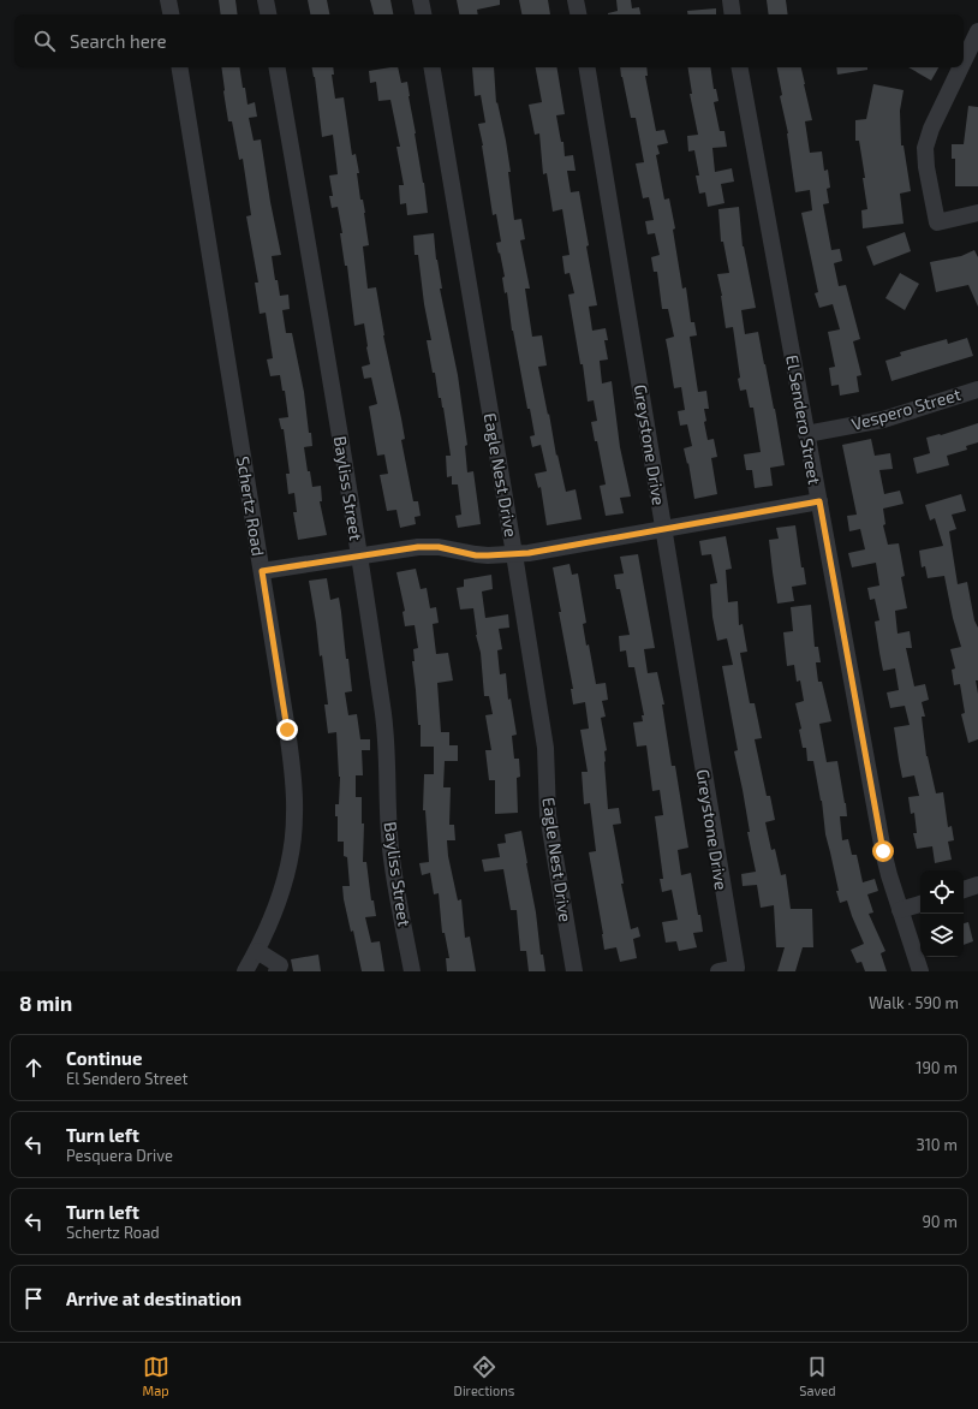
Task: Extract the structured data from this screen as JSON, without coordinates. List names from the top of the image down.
{
  "streets": {
    "street": [
      "Vespero Street",
      "El Sendero Street",
      "Greystone Drive",
      "Eagle Nest Drive",
      "Bayliss Street",
      "Schertz Road"
    ]
  },
  "crossings": [
    ["Vespero Street", "El Sendero Street"]
  ],
  "page": {
    "search": "Search here",
    "heading": ["8 min", "Walk · 590 m"],
    "list": [
      ["Continue", "El Sendero Street", "190 m"],
      ["Turn left", "Pesquera Drive", "310 m"],
      ["Turn left", "Schertz Road", "90 m"],
      "Arrive at destination"
    ],
    "nav": ["Map", "Directions", "Saved"]
  }
}
